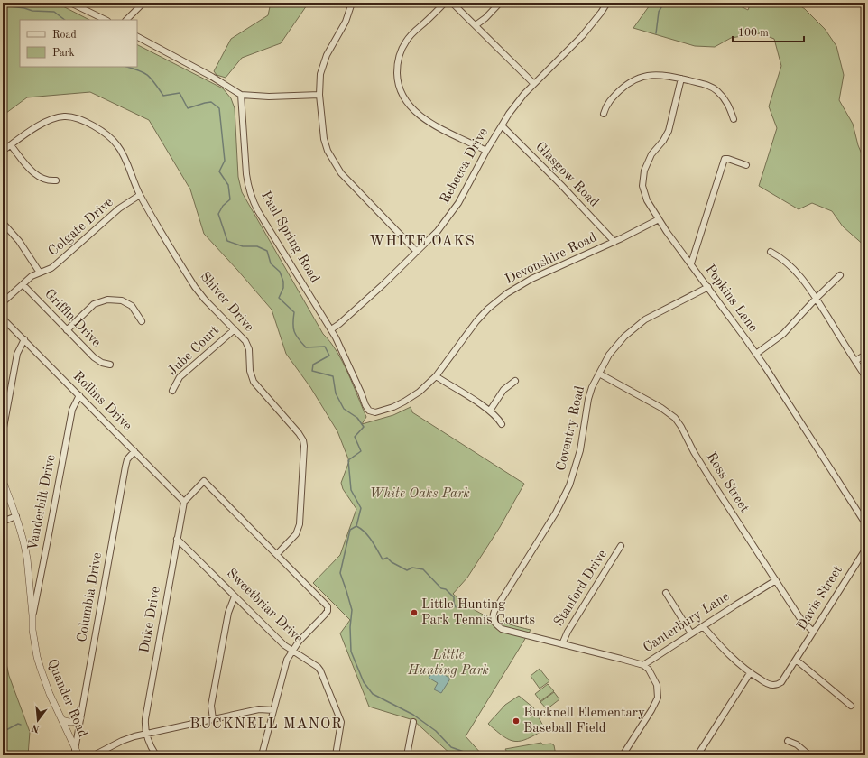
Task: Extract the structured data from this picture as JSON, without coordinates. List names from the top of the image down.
{
  "streets": {
    "street": [
      "Rebecca Drive",
      "Glasgow Road",
      "Colgate Drive",
      "Paul Spring Road",
      "Devonshire Road",
      "Popkins Lane",
      "Shiver Drive",
      "Griffin Drive",
      "Jube Court",
      "Rollins Drive",
      "Coventry Road",
      "Ross Street",
      "Vanderbilt Drive",
      "Stanford Drive",
      "Columbia Drive",
      "Davis Street",
      "Sweetbriar Drive",
      "Duke Drive",
      "Canterbury Lane",
      "Quander Road"
    ]
  },
  "crossings": [
    ["Rebecca Drive", "Glasgow Road"],
    ["Rebecca Drive", "Paul Spring Road"],
    ["Glasgow Road", "Devonshire Road"],
    ["Colgate Drive", "Shiver Drive"],
    ["Colgate Drive", "Griffin Drive"],
    ["Paul Spring Road", "Devonshire Road"],
    ["Devonshire Road", "Popkins Lane"],
    ["Popkins Lane", "Coventry Road"],
    ["Shiver Drive", "Jube Court"],
    ["Rollins Drive", "Vanderbilt Drive"],
    ["Rollins Drive", "Columbia Drive"],
    ["Rollins Drive", "Duke Drive"],
    ["Coventry Road", "Ross Street"],
    ["Coventry Road", "Canterbury Lane"],
    ["Ross Street", "Davis Street"],
    ["Ross Street", "Canterbury Lane"],
    ["Vanderbilt Drive", "Quander Road"],
    ["Stanford Drive", "Canterbury Lane"],
    ["Columbia Drive", "Quander Road"],
    ["Sweetbriar Drive", "Duke Drive"]
  ],
  "districts": ["WHITE OAKS", "BUCKNELL MANOR"],
  "parks": ["White Oaks Park", "Little Hunting Park"],
  "places": ["Little Hunting Park Tennis Courts", "Bucknell Elementary Baseball Field"],
  "legend": ["Road", "Park"],
  "scale_bar": "100 m",
  "north": "bottom"
}
